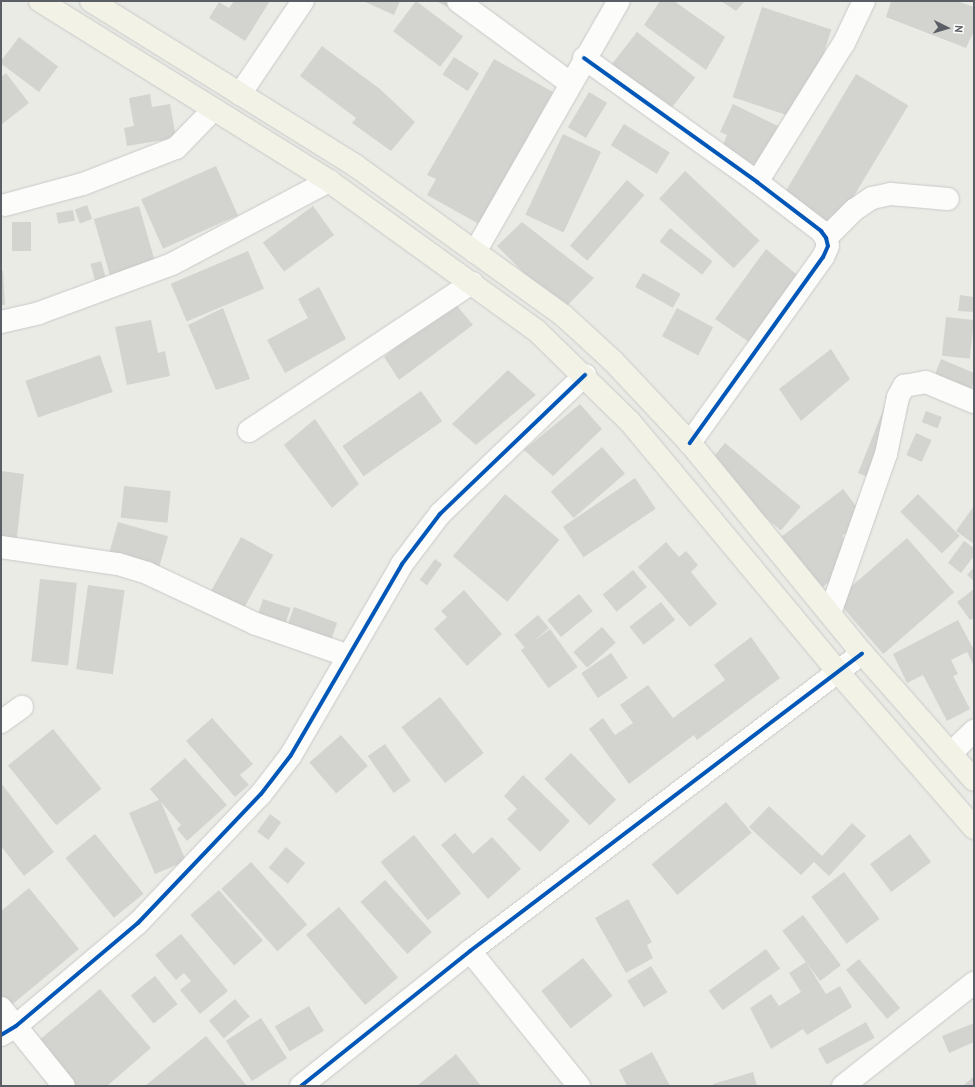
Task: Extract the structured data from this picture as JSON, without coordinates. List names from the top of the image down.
{
  "north": "right"
}
